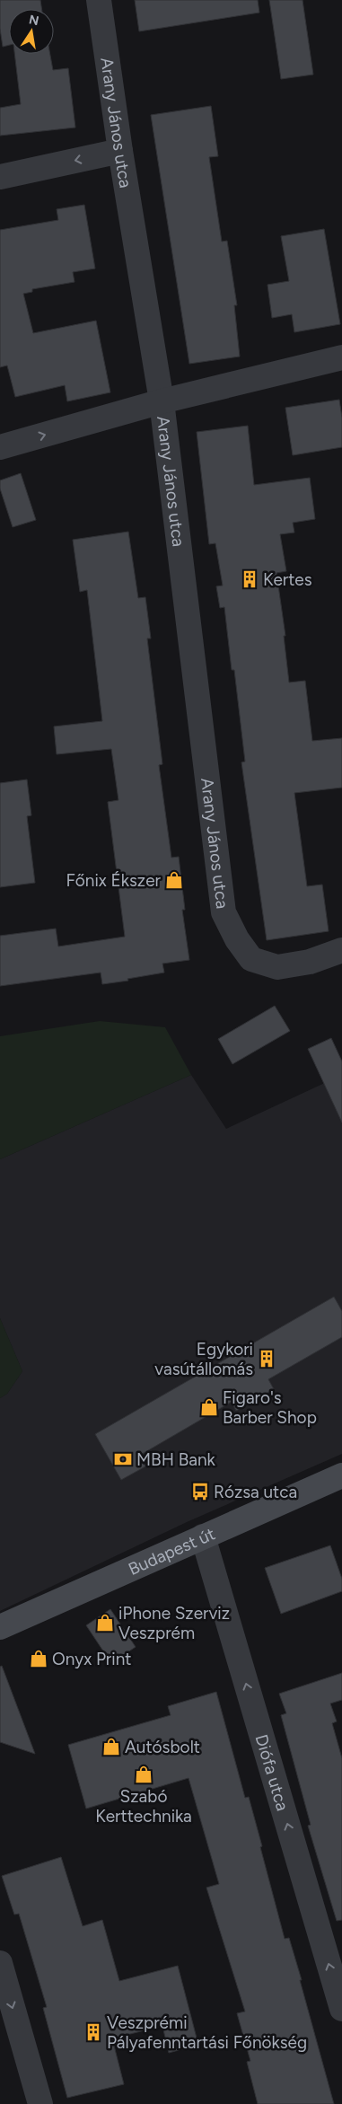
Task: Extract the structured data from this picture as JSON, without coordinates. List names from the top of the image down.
{
  "streets": {
    "main road": ["Budapest út"],
    "street": ["Arany János utca", "Diófa utca"]
  },
  "crossings": [
    ["Budapest út", "Diófa utca"]
  ],
  "one_way": ["Diófa utca"],
  "places": {
    "building": ["Kertes", "Egykori vasútállomás", "Veszprémi Pályafenntartási Főnökség"],
    "shop": [
      "Főnix Ékszer",
      "Figaro's Barber Shop",
      "iPhone Szerviz Veszprém",
      "Onyx Print",
      "Autósbolt",
      "Szabó Kerttechnika"
    ],
    "bank": ["MBH Bank"],
    "bus stop": ["Rózsa utca"]
  },
  "north": "top"
}
